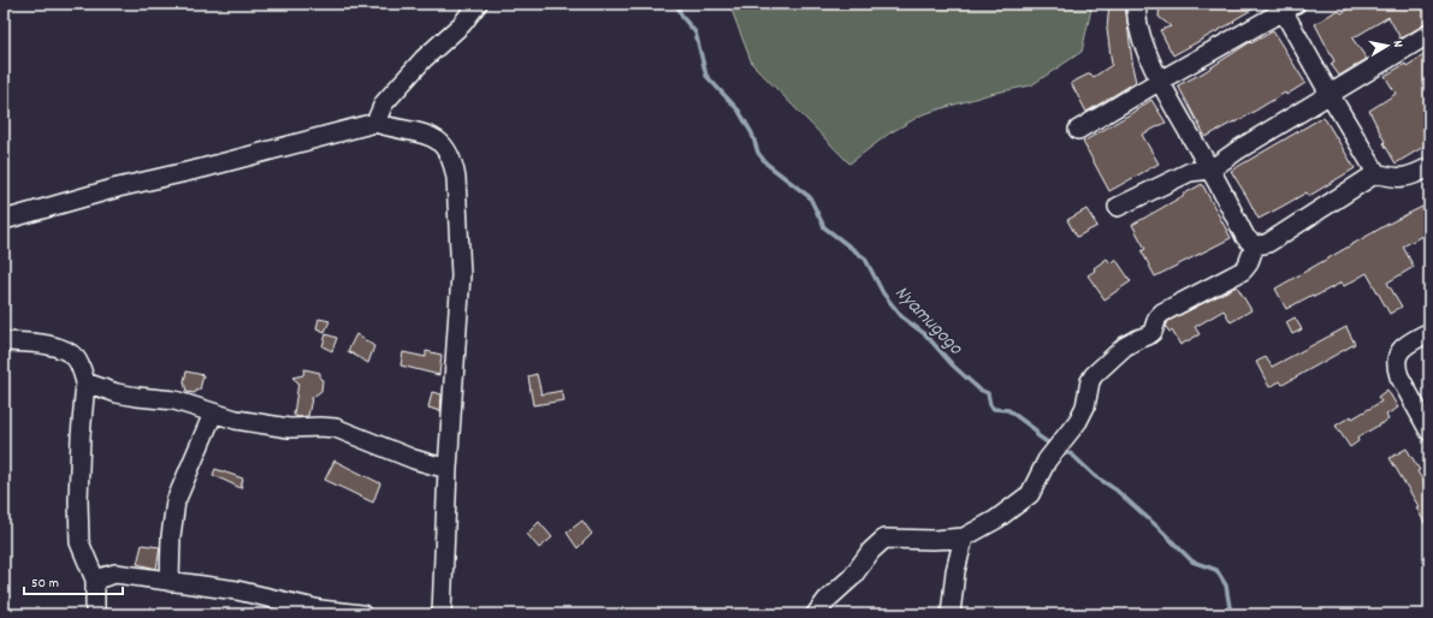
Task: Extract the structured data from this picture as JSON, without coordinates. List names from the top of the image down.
{
  "water": ["Nyamugogo"],
  "scale_bar": "50 m",
  "north": "right"
}
